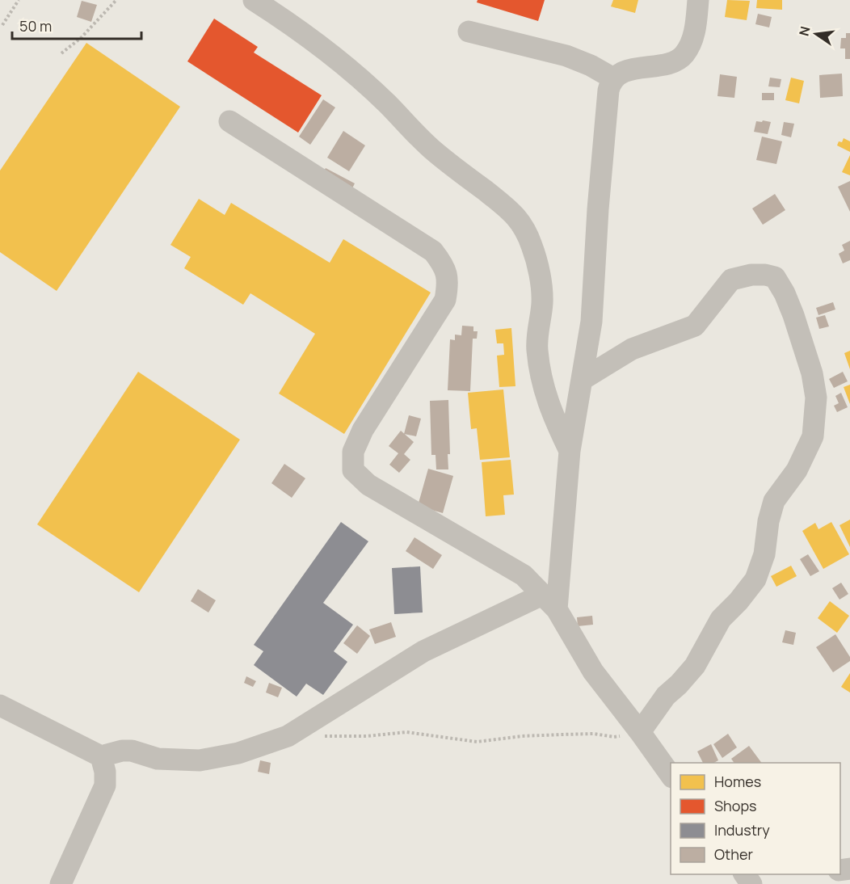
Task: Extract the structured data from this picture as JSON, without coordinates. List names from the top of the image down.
{
  "legend": [
    "Homes",
    "Shops",
    "Industry",
    "Other"
  ],
  "scale_bar": "50 m",
  "north": "left"
}
